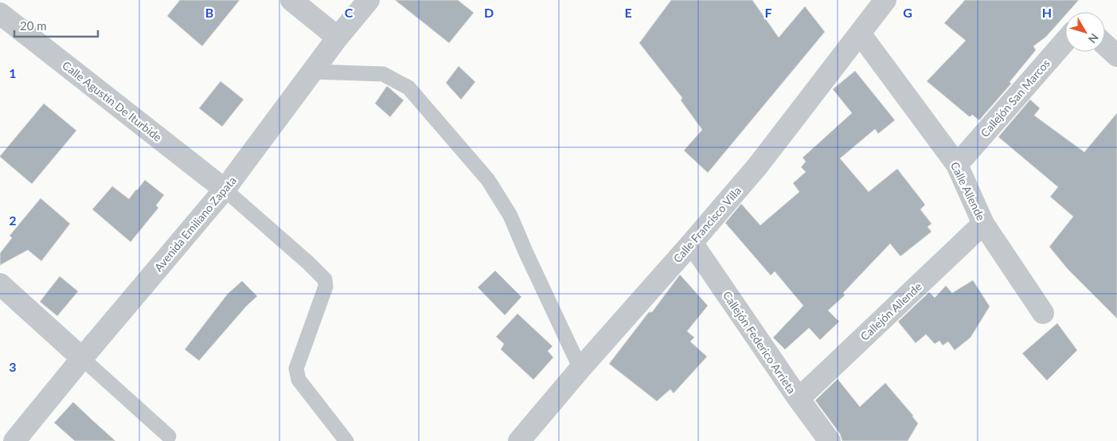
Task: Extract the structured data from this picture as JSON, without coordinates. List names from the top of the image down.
{
  "streets": {
    "street": [
      "Callejón San Marcos",
      "Calle Agustín De Iturbide",
      "Calle Allende",
      "Avenida Emiliano Zapata",
      "Calle Francisco Villa",
      "Callejón Allende",
      "Callejón Federico Arrieta"
    ]
  },
  "crossings": [
    ["Callejón San Marcos", "Calle Allende"],
    ["Calle Agustín De Iturbide", "Avenida Emiliano Zapata"],
    ["Calle Allende", "Calle Francisco Villa"],
    ["Calle Allende", "Callejón Allende"],
    ["Calle Francisco Villa", "Callejón Federico Arrieta"],
    ["Callejón Allende", "Callejón Federico Arrieta"]
  ],
  "scale_bar": "20 m",
  "north": "bottom right",
  "grid": {
    "columns": [
      "B",
      "C",
      "D",
      "E",
      "F",
      "G",
      "H"
    ],
    "rows": ["1", "2", "3"]
  }
}
